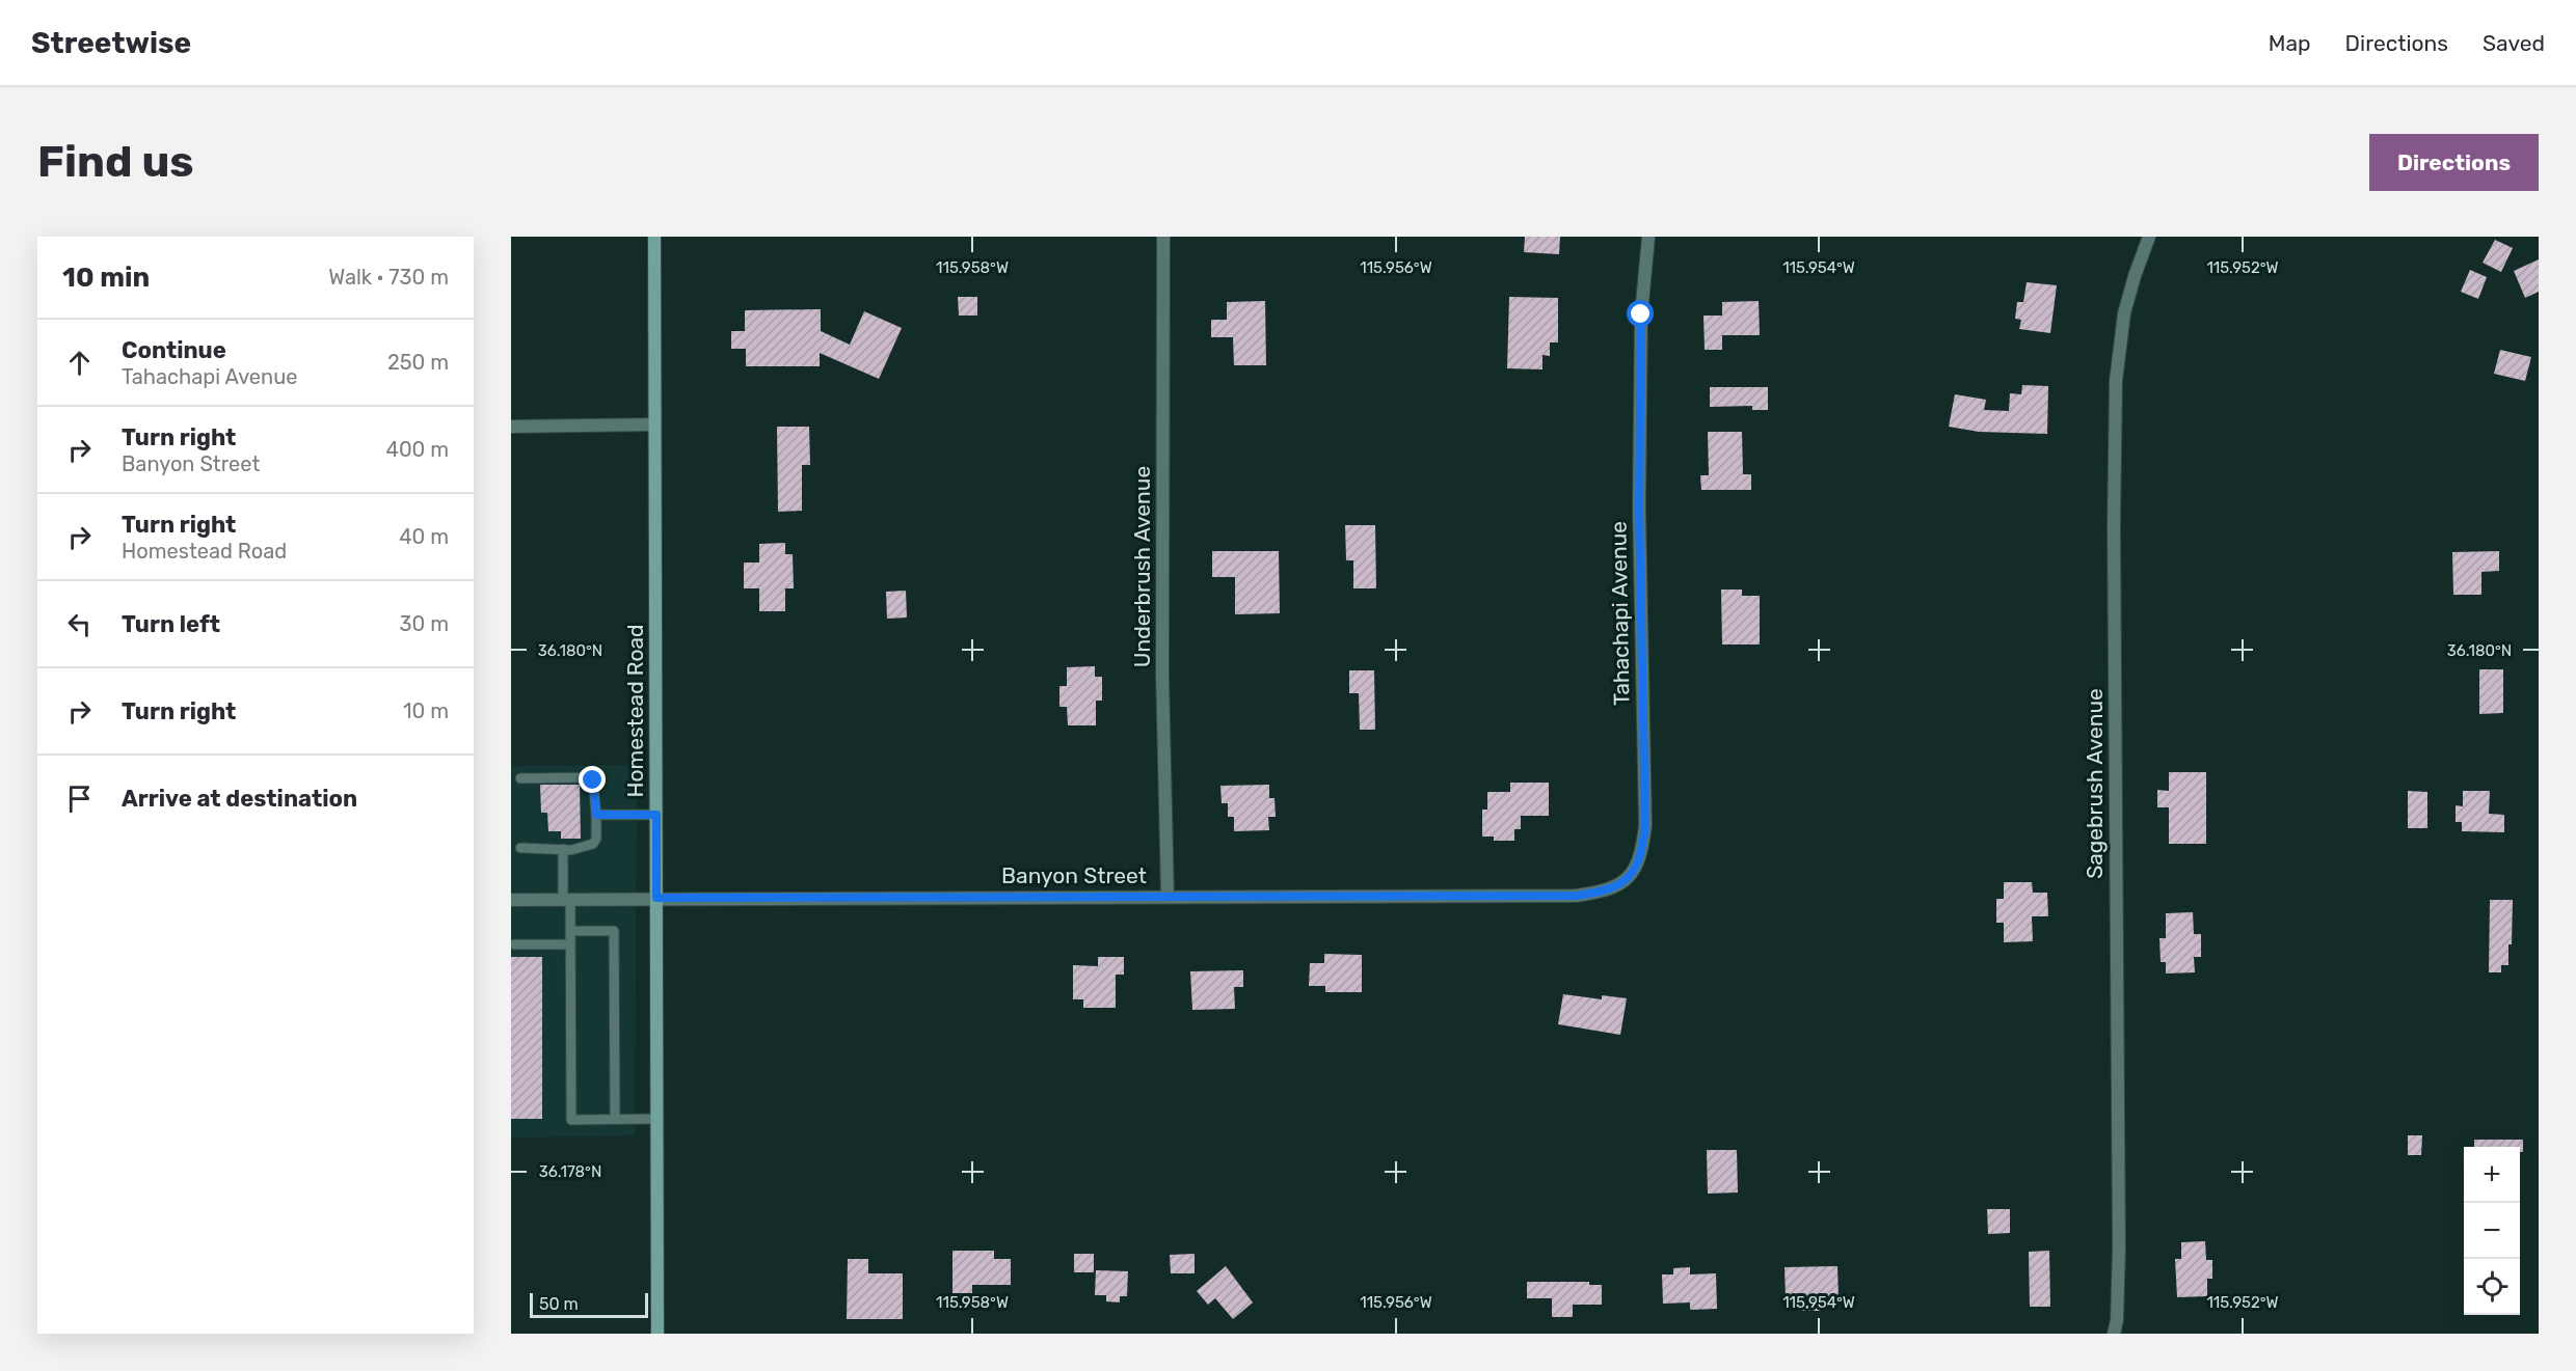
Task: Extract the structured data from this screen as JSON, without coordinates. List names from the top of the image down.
{
  "streets": {
    "main road": ["Homestead Road"],
    "street": [
      "Underbrush Avenue",
      "Tahachapi Avenue",
      "Sagebrush Avenue",
      "Banyon Street"
    ]
  },
  "crossings": [
    ["Underbrush Avenue", "Banyon Street"],
    ["Tahachapi Avenue", "Banyon Street"],
    ["Homestead Road", "Banyon Street"]
  ],
  "scale_bar": "50 m",
  "page": {
    "header": "Streetwise",
    "nav": ["Map", "Directions", "Saved"],
    "buttons": "Directions",
    "title": "Find us",
    "heading": ["10 min", "Walk · 730 m"],
    "list": [
      ["Continue", "Tahachapi Avenue", "250 m"],
      ["Turn right", "Banyon Street", "400 m"],
      ["Turn right", "Homestead Road", "40 m"],
      ["Turn left", "30 m"],
      ["Turn right", "10 m"],
      "Arrive at destination"
    ],
    "map_buttons": ["+", "−"],
    "scale": "50 m"
  },
  "coordinates": [
    "115.958°W",
    "115.956°W",
    "115.954°W",
    "115.952°W",
    "36.180°N",
    "36.178°N"
  ]
}
